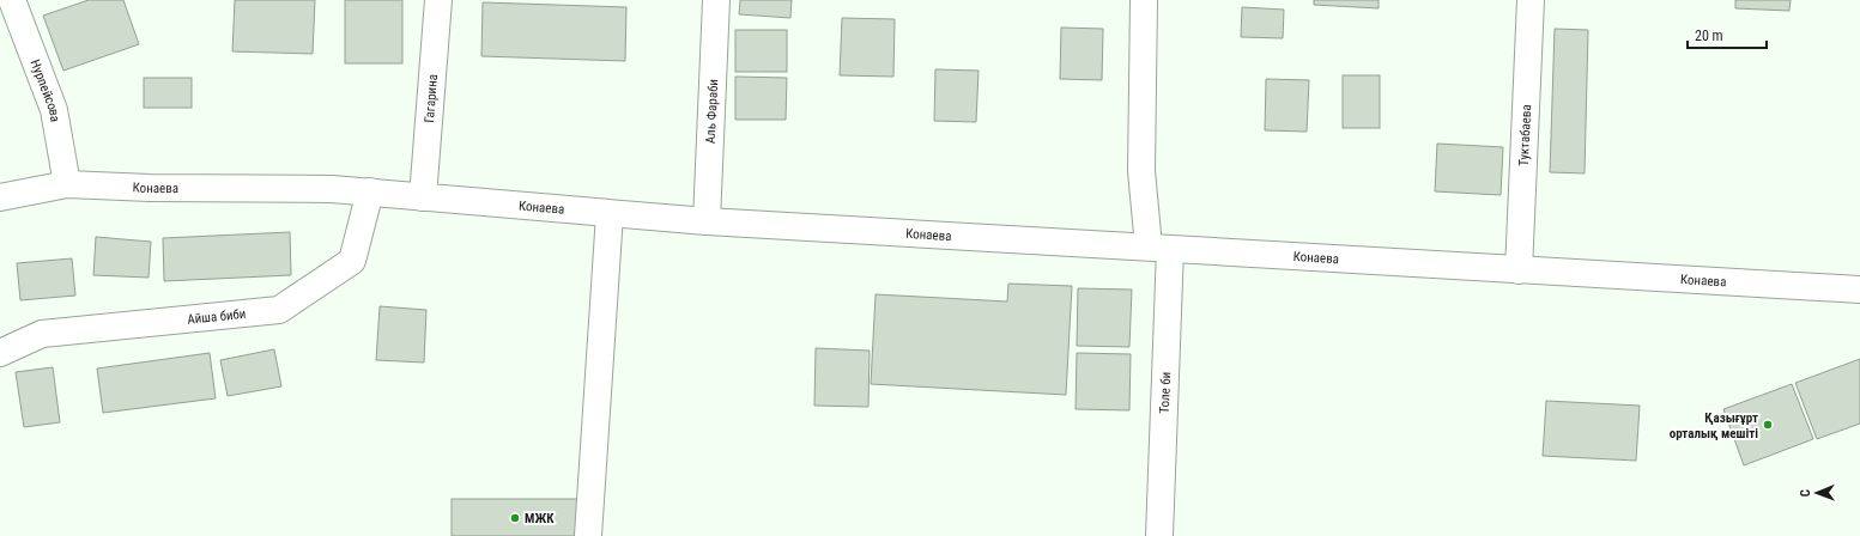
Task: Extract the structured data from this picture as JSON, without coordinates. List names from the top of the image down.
{
  "streets": {
    "street": [
      "Нурпейсова",
      "Гагарина",
      "Аль Фараби",
      "Туктабаева",
      "Конаева",
      "Айша биби",
      "Толе би"
    ]
  },
  "crossings": [
    ["Нурпейсова", "Конаева"],
    ["Гагарина", "Конаева"],
    ["Аль Фараби", "Конаева"],
    ["Туктабаева", "Конаева"],
    ["Конаева", "Айша биби"],
    ["Конаева", "Толе би"]
  ],
  "places": ["Қазығұрт орталық мешіті", "МЖК"],
  "scale_bar": "20 m",
  "north": "left"
}
